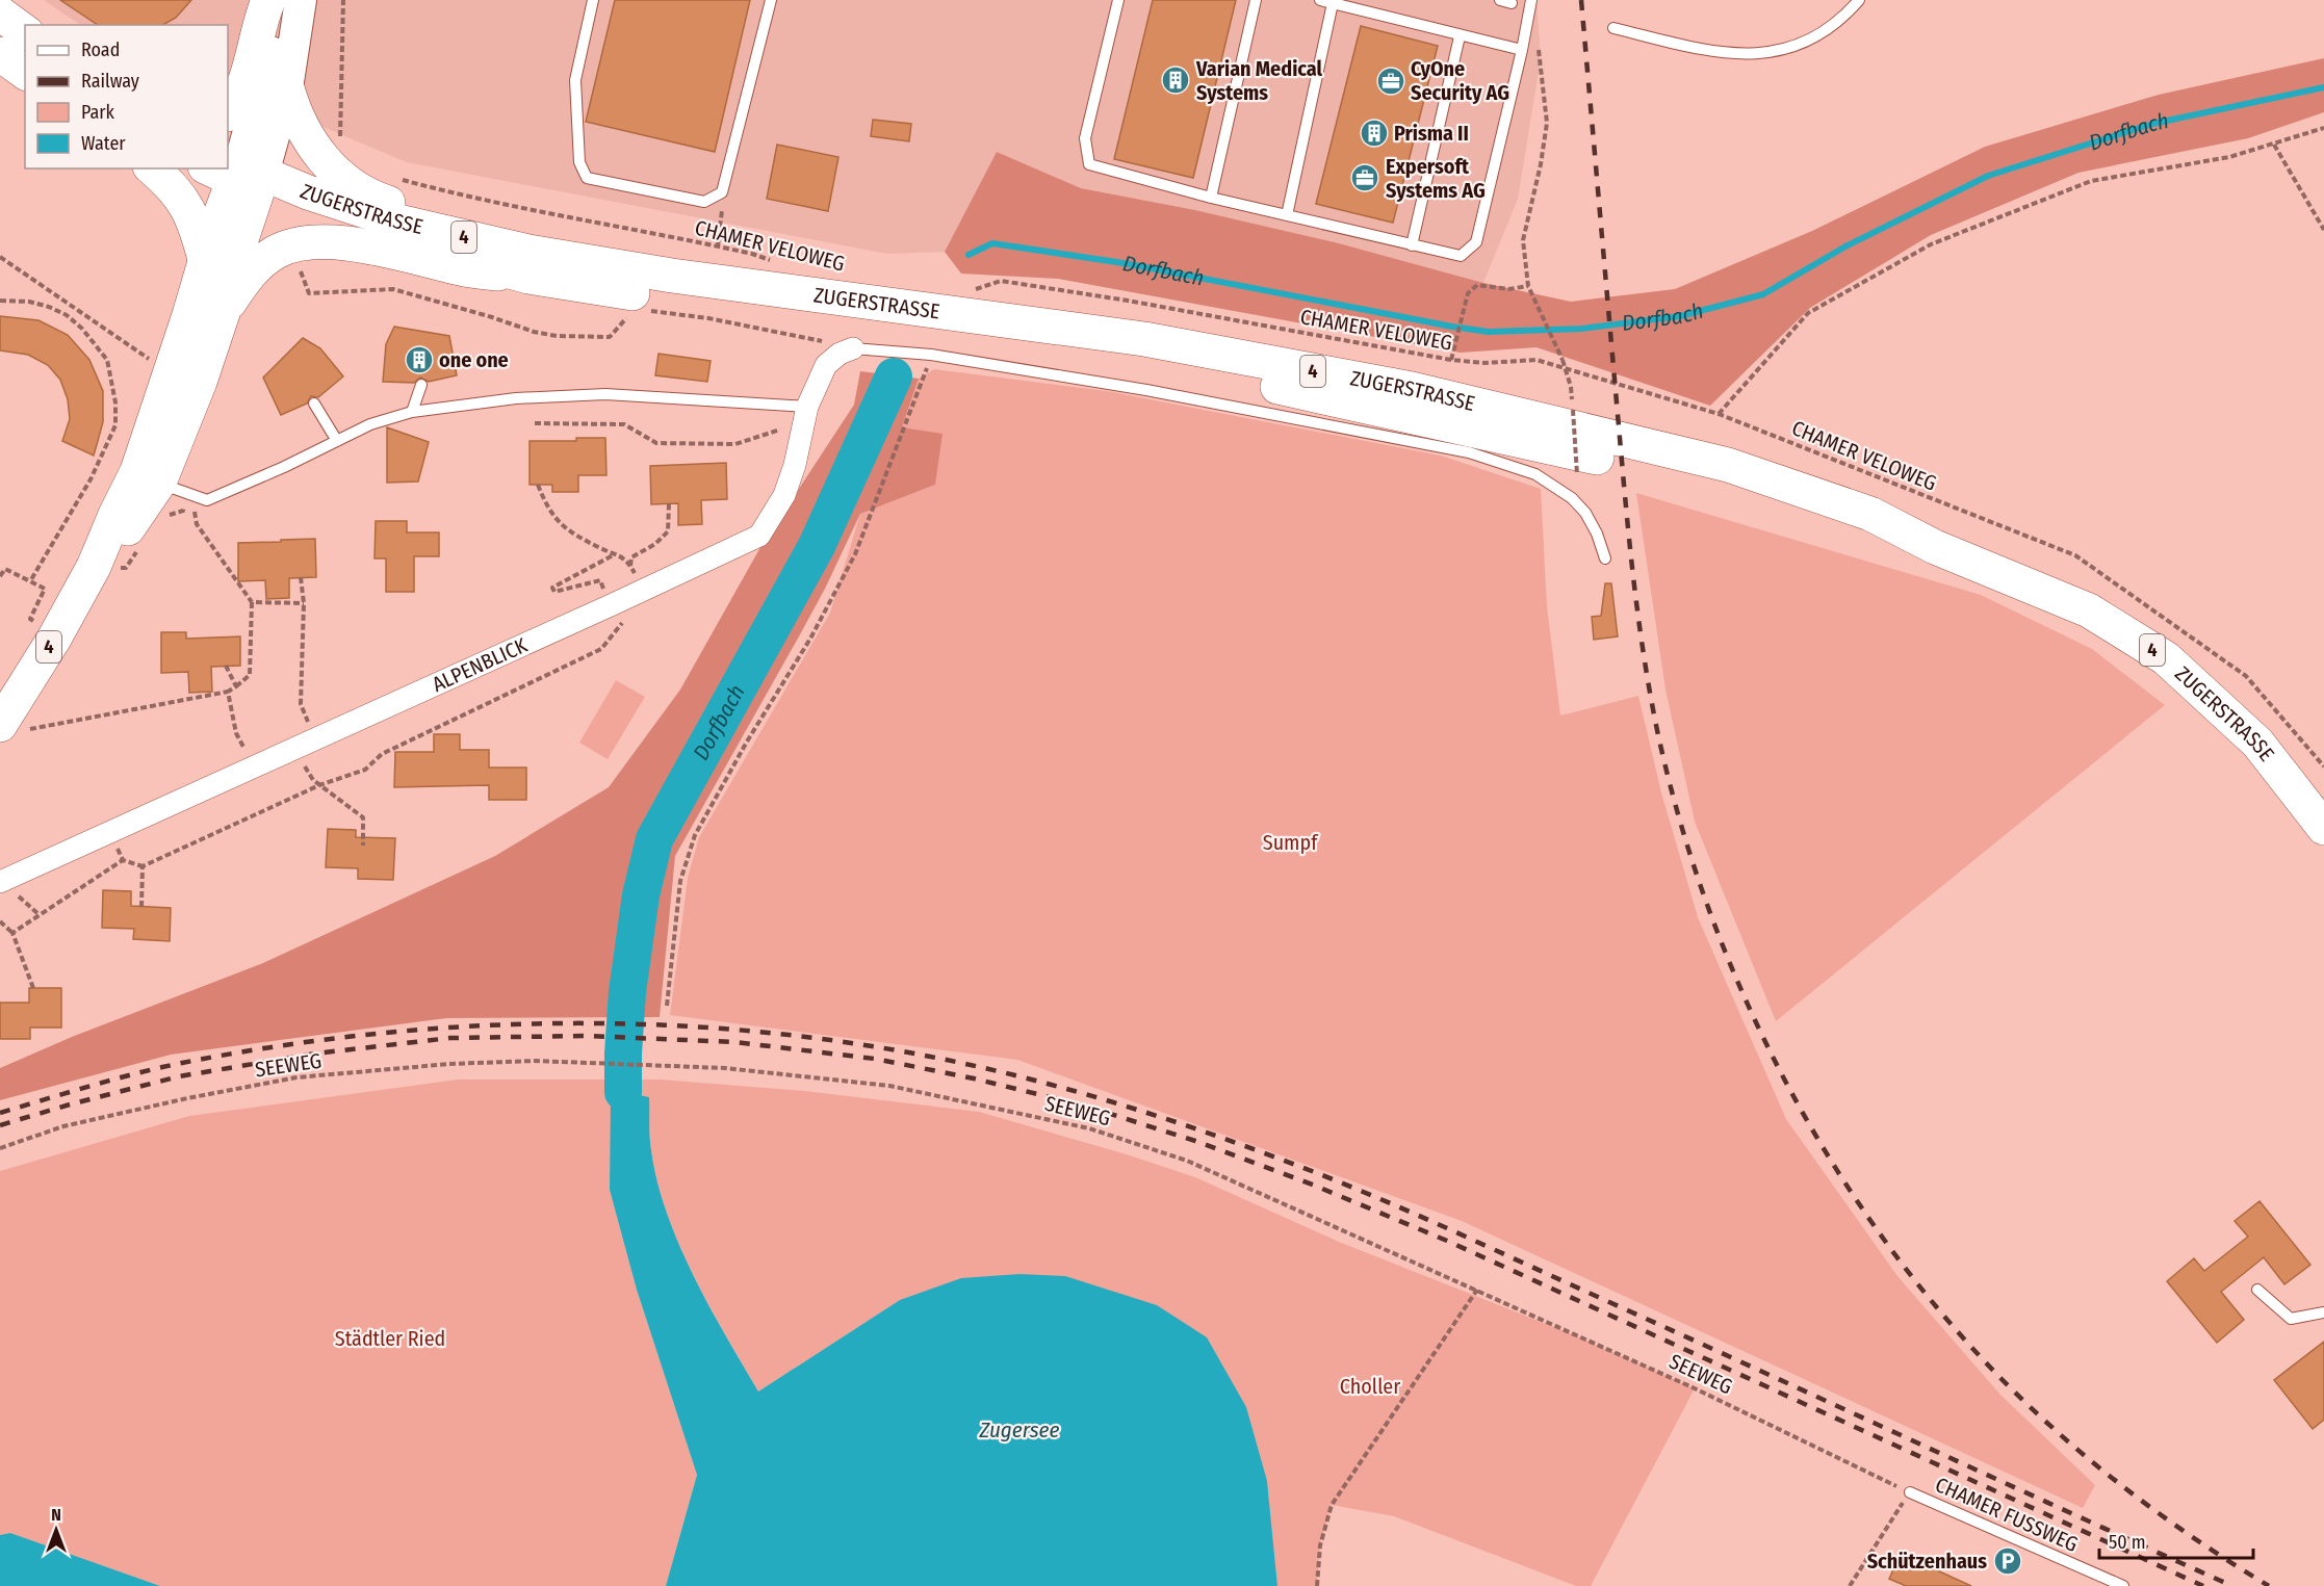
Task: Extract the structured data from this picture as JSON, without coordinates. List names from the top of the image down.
{
  "streets": {
    "main road": ["ZUGERSTRASSE", "4"],
    "street": ["ALPENBLICK"],
    "lane": ["CHAMER FUSSWEG"],
    "path": ["CHAMER VELOWEG", "SEEWEG"]
  },
  "crossings": [
    ["ZUGERSTRASSE", "4"],
    ["SEEWEG", "CHAMER FUSSWEG"]
  ],
  "water": ["Dorfbach", "Zugersee"],
  "parks": ["Sumpf", "Städtler Ried", "Choller"],
  "places": {
    "building": ["Varian Medical Systems", "Prisma II", "one one"],
    "office": ["CyOne Security AG", "Expersoft Systems AG"],
    "parking": ["Schützenhaus"]
  },
  "legend": [
    "Road",
    "Railway",
    "Park",
    "Water"
  ],
  "scale_bar": "50 m",
  "north": "top"
}
